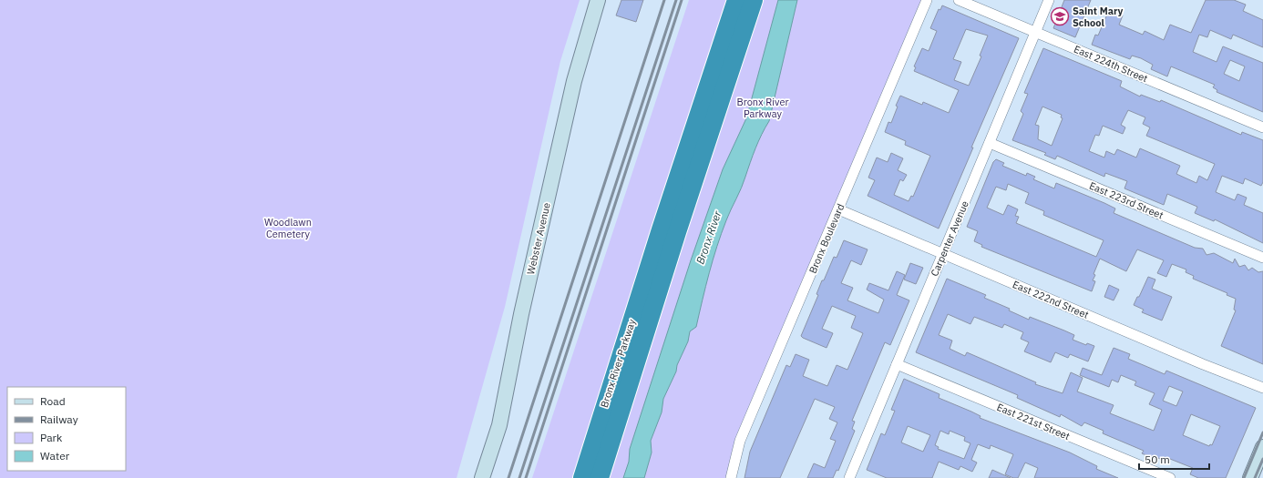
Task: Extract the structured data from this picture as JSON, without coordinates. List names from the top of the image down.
{
  "streets": {
    "highway": ["Bronx River Parkway"],
    "main road": ["Webster Avenue"],
    "street": [
      "East 224th Street",
      "East 223rd Street",
      "Bronx Boulevard",
      "Carpenter Avenue",
      "East 222nd Street",
      "East 221st Street"
    ]
  },
  "crossings": [
    ["East 224th Street", "Carpenter Avenue"],
    ["East 223rd Street", "Carpenter Avenue"],
    ["Bronx Boulevard", "East 222nd Street"],
    ["Carpenter Avenue", "East 222nd Street"],
    ["Carpenter Avenue", "East 221st Street"]
  ],
  "water": ["Bronx River"],
  "parks": ["Bronx River Parkway", "Woodlawn Cemetery"],
  "places": {
    "school or university": ["Saint Mary School"]
  },
  "legend": [
    "Road",
    "Railway",
    "Park",
    "Water"
  ],
  "scale_bar": "50 m"
}
